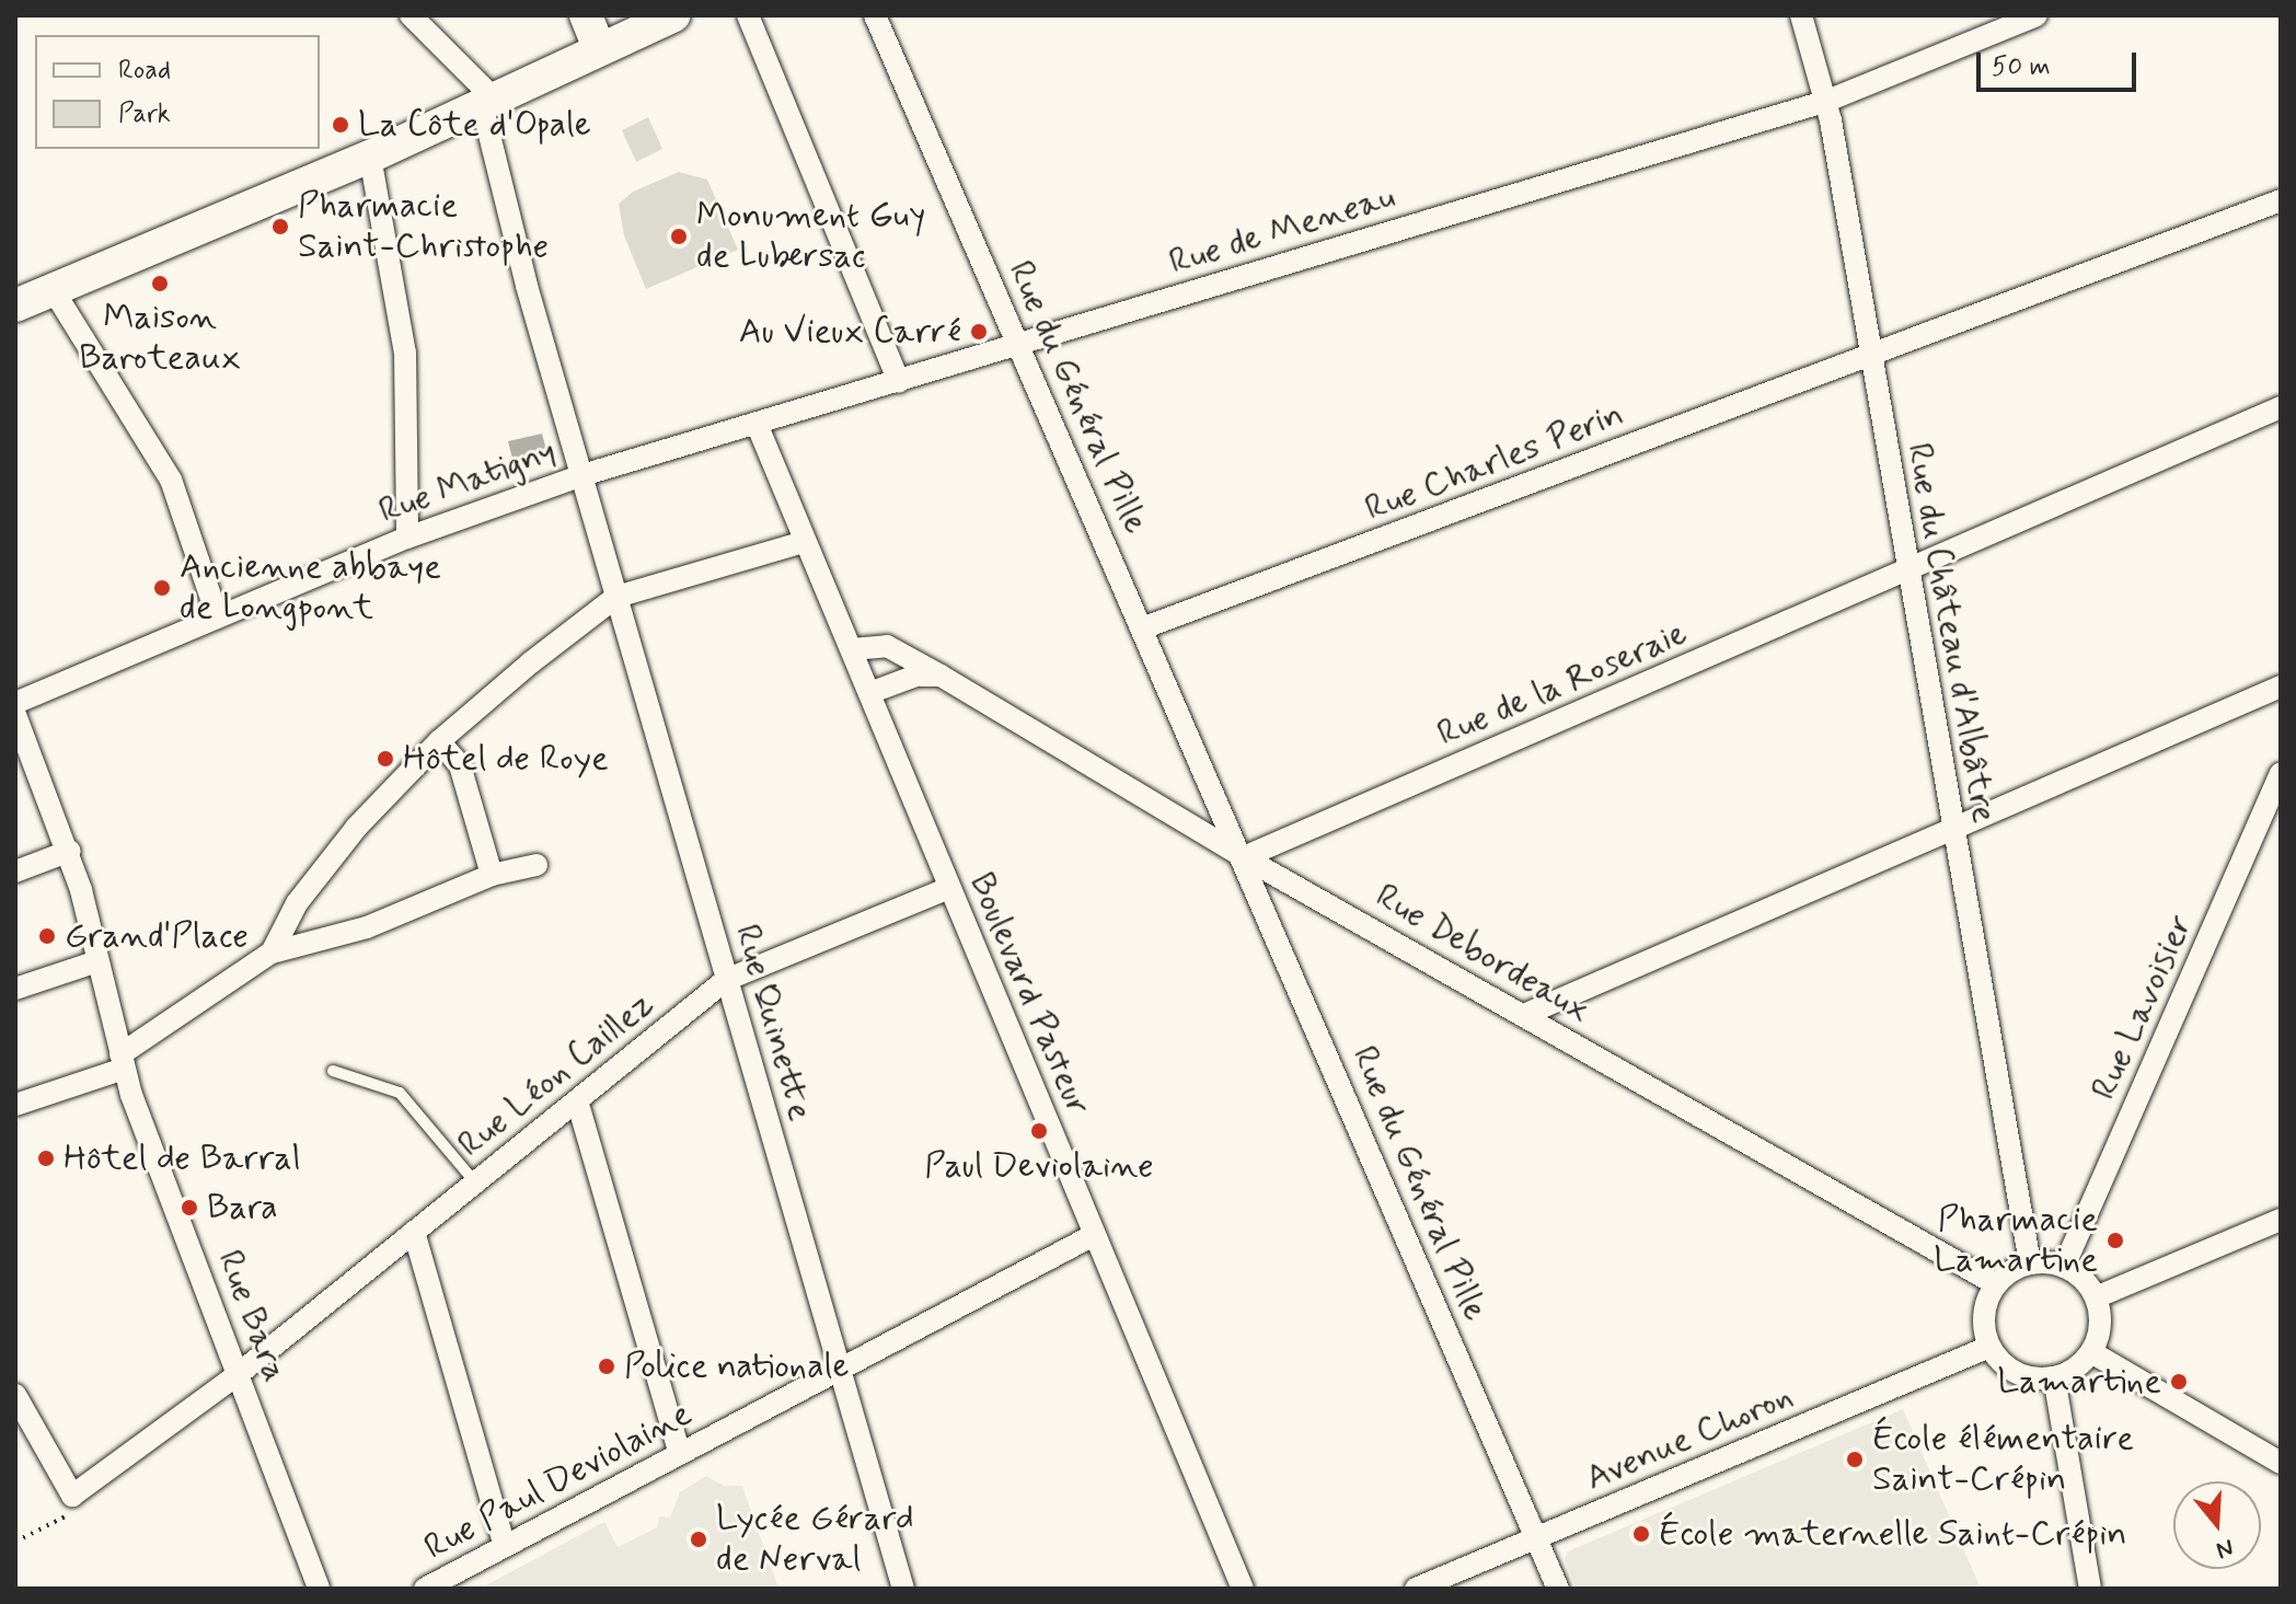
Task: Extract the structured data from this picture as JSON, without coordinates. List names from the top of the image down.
{
  "streets": {
    "street": [
      "Rue de Meneau",
      "Rue du Général Pille",
      "Rue Charles Perin",
      "Rue Matigny",
      "Rue du Château d'Albâtre",
      "Rue de la Roseraie",
      "Rue Debordeaux",
      "Boulevard Pasteur",
      "Rue Lavoisier",
      "Rue Quinette",
      "Rue Léon Caillez",
      "Rue Bara",
      "Avenue Choron",
      "Rue Paul Deviolaine"
    ]
  },
  "crossings": [
    ["Rue de Meneau", "Rue du Général Pille"],
    ["Rue de Meneau", "Rue Matigny"],
    ["Rue de Meneau", "Rue du Château d'Albâtre"],
    ["Rue de Meneau", "Boulevard Pasteur"],
    ["Rue du Général Pille", "Rue Charles Perin"],
    ["Rue du Général Pille", "Rue de la Roseraie"],
    ["Rue du Général Pille", "Rue Debordeaux"],
    ["Rue du Général Pille", "Avenue Choron"],
    ["Rue Charles Perin", "Rue du Château d'Albâtre"],
    ["Rue Matigny", "Boulevard Pasteur"],
    ["Rue Matigny", "Rue Quinette"],
    ["Rue du Château d'Albâtre", "Rue de la Roseraie"],
    ["Rue du Château d'Albâtre", "Rue Debordeaux"],
    ["Rue du Château d'Albâtre", "Rue Lavoisier"],
    ["Rue du Château d'Albâtre", "Avenue Choron"],
    ["Rue de la Roseraie", "Rue Debordeaux"],
    ["Rue Debordeaux", "Boulevard Pasteur"],
    ["Rue Debordeaux", "Rue Lavoisier"],
    ["Rue Debordeaux", "Avenue Choron"],
    ["Boulevard Pasteur", "Rue Léon Caillez"],
    ["Boulevard Pasteur", "Rue Paul Deviolaine"],
    ["Rue Lavoisier", "Avenue Choron"],
    ["Rue Quinette", "Rue Léon Caillez"],
    ["Rue Quinette", "Rue Paul Deviolaine"],
    ["Rue Léon Caillez", "Rue Bara"]
  ],
  "places": [
    "La Côte d'Opale",
    "Pharmacie Saint-Christophe",
    "Monument Guy de Lubersac",
    "Maison Baroteaux",
    "Au Vieux Carré",
    "Ancienne abbaye de Longpont",
    "Hôtel de Roye",
    "Grand'Place",
    "Paul Deviolaine",
    "Hôtel de Barral",
    "Bara",
    "Pharmacie Lamartine",
    "Police nationale",
    "Lamartine",
    "École élémentaire Saint-Crépin",
    "École maternelle Saint-Crépin",
    "Lycée Gérard de Nerval"
  ],
  "legend": ["Road", "Park"],
  "scale_bar": "50 m",
  "north": "bottom"
}
